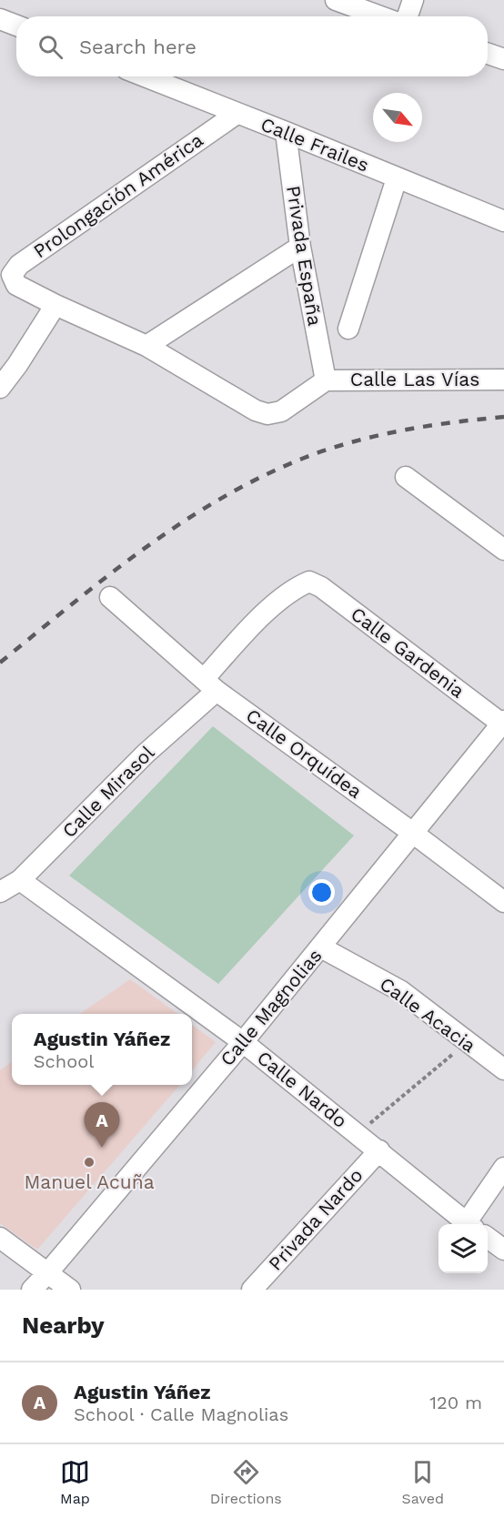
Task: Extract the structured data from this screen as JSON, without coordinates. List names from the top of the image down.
{
  "streets": {
    "street": [
      "Calle Frailes",
      "Prolongación América",
      "Privada España",
      "Calle Las Vías",
      "Calle Gardenia",
      "Calle Orquídea",
      "Calle Mirasol",
      "Calle Magnolias",
      "Calle Acacia",
      "Calle Nardo",
      "Privada Nardo"
    ]
  },
  "crossings": [
    ["Calle Frailes", "Prolongación América"],
    ["Calle Frailes", "Privada España"],
    ["Privada España", "Calle Las Vías"],
    ["Calle Gardenia", "Calle Mirasol"],
    ["Calle Gardenia", "Calle Magnolias"],
    ["Calle Orquídea", "Calle Mirasol"],
    ["Calle Orquídea", "Calle Magnolias"],
    ["Calle Mirasol", "Calle Nardo"],
    ["Calle Magnolias", "Calle Acacia"],
    ["Calle Magnolias", "Calle Nardo"],
    ["Calle Nardo", "Privada Nardo"]
  ],
  "places": ["Manuel Acuña"],
  "north": "bottom right",
  "page": {
    "search": "Search here",
    "popup": ["Agustin Yáñez", "School"],
    "pins": "A",
    "heading": "Nearby",
    "list": [
      {
        "mark": "A",
        "name": "Agustin Yáñez",
        "note": "School · Calle Magnolias",
        "value": "120 m"
      }
    ],
    "nav": ["Map", "Directions", "Saved"]
  }
}
